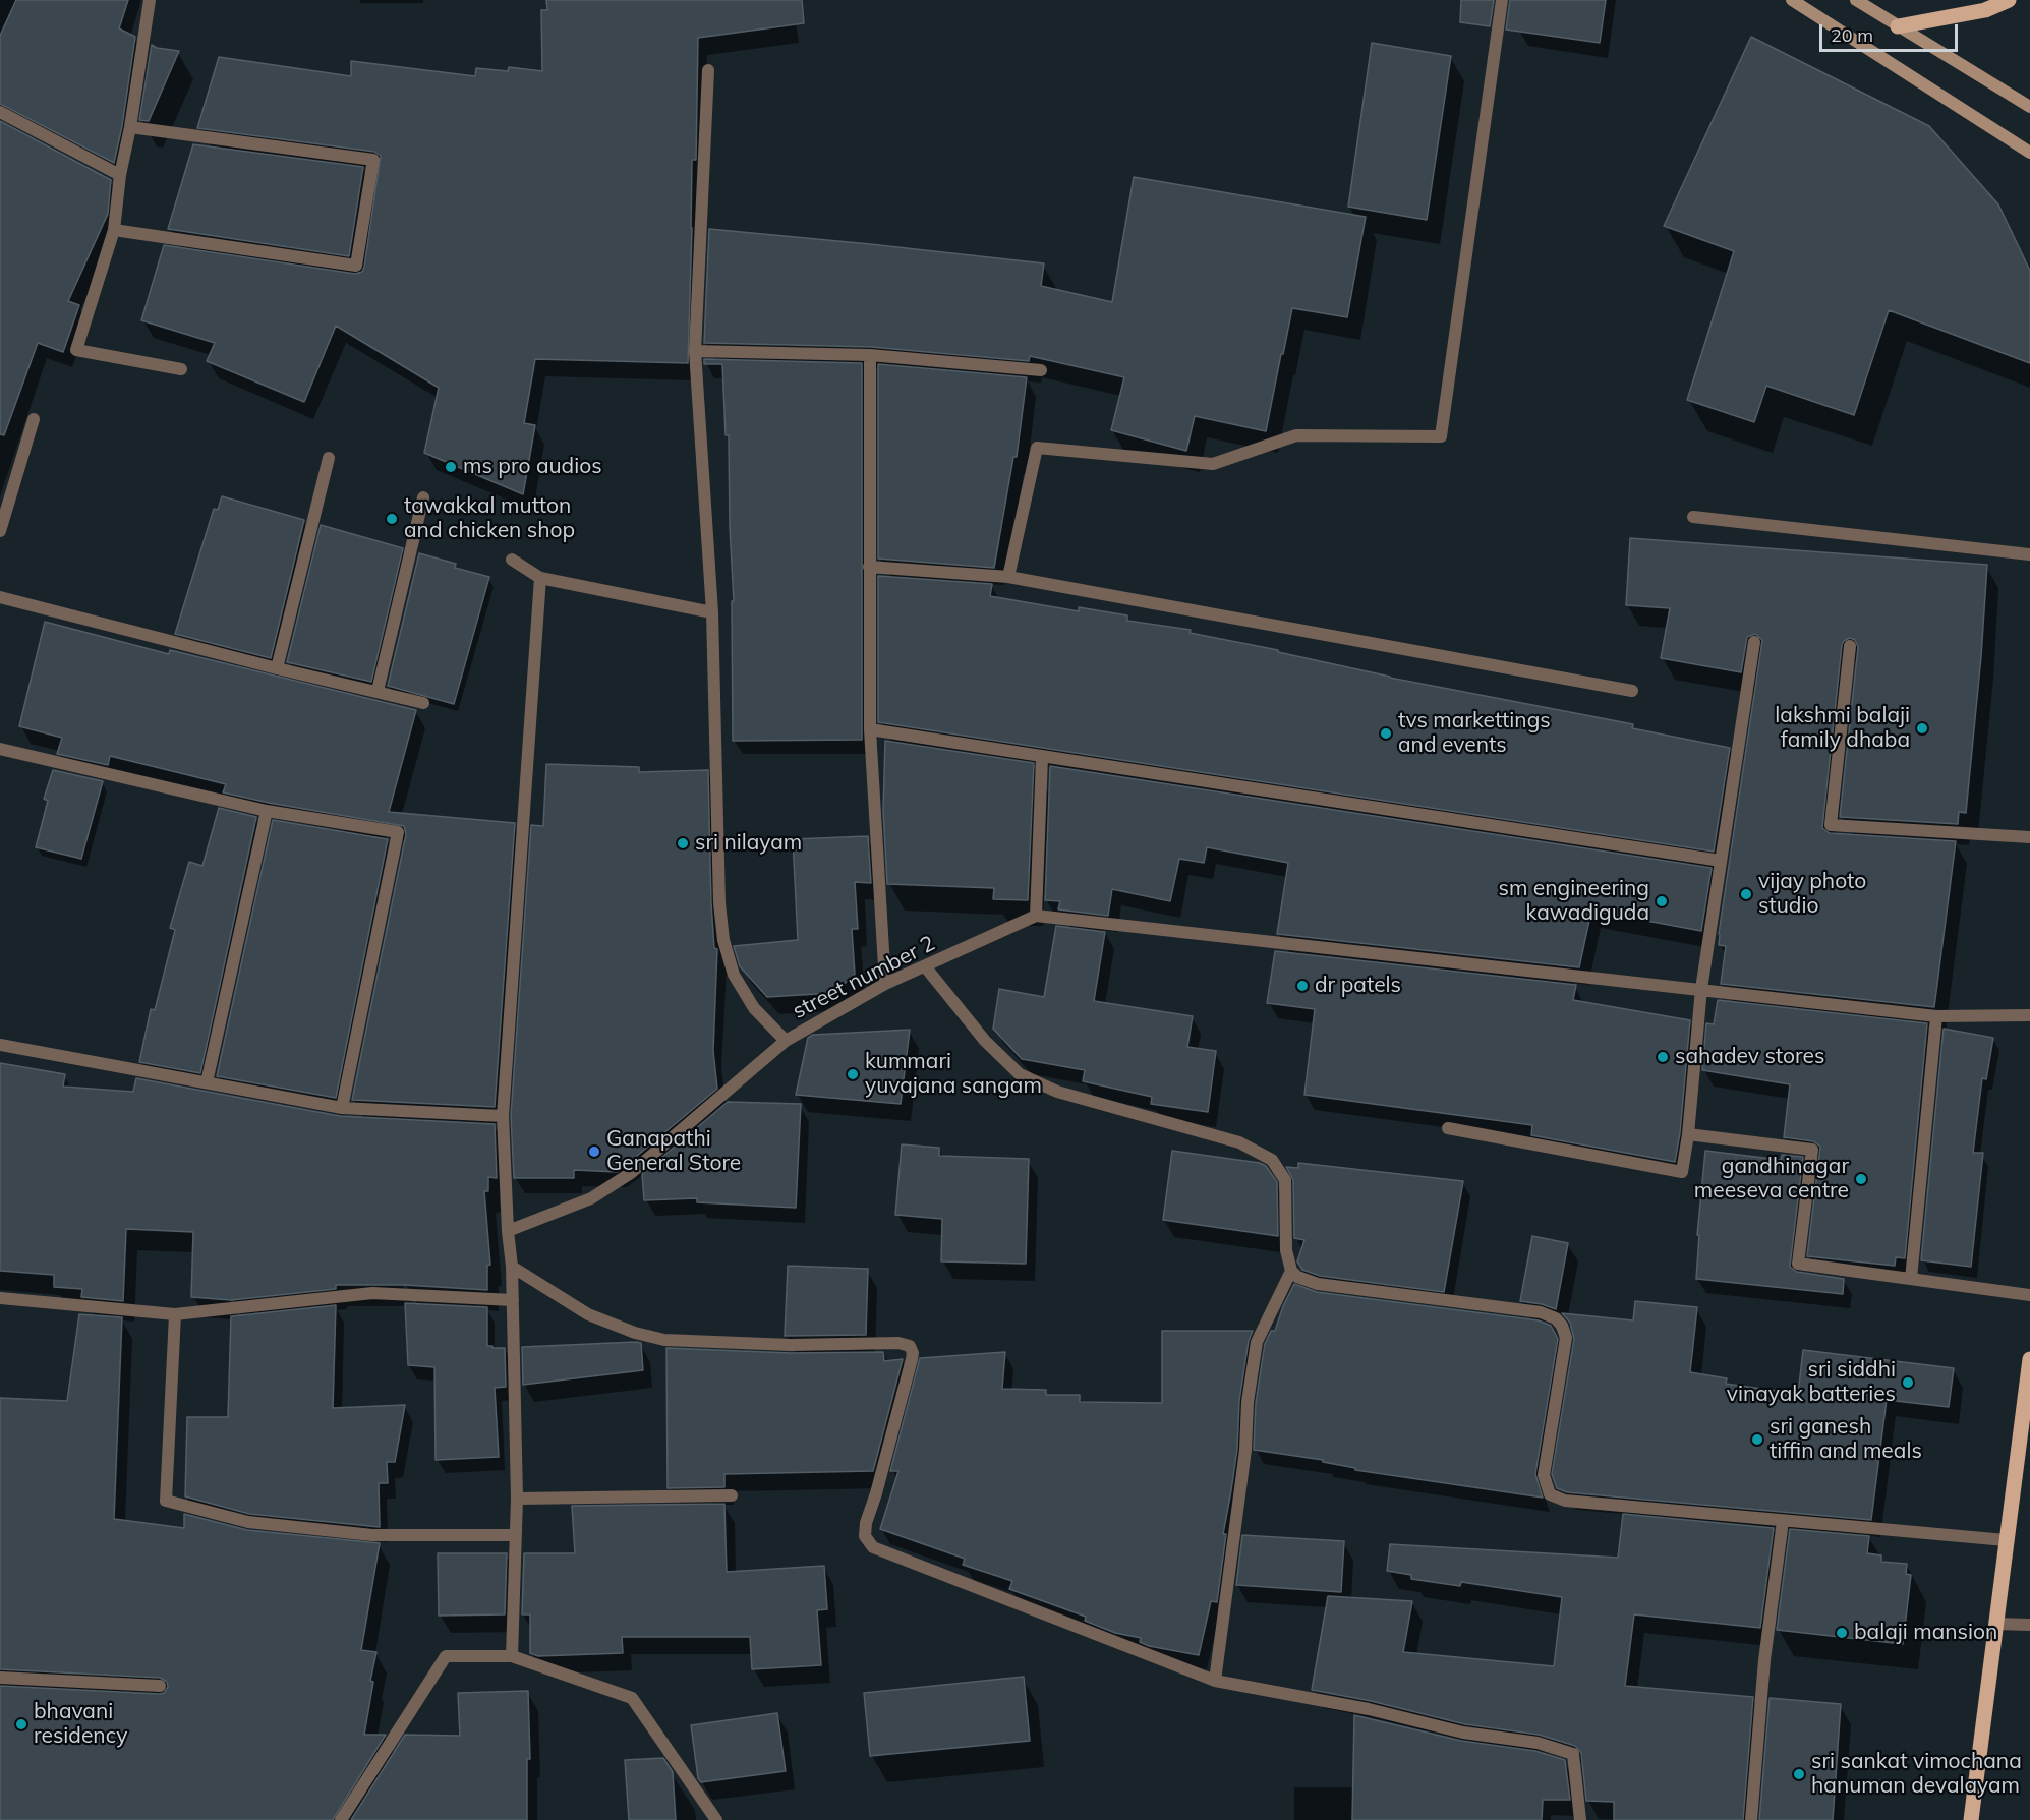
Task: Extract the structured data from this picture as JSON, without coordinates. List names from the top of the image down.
{
  "streets": {
    "street": ["street number 2"]
  },
  "places": [
    "ms pro audios",
    "tawakkal mutton and chicken shop",
    "lakshmi balaji family dhaba",
    "tvs markettings and events",
    "sri nilayam",
    "vijay photo studio",
    "sm engineering kawadiguda",
    "dr patels",
    "sahadev stores",
    "kummari yuvajana sangam",
    "Ganapathi General Store",
    "gandhinagar meeseva centre",
    "sri siddhi vinayak batteries",
    "sri ganesh tiffin and meals",
    "balaji mansion",
    "bhavani residency",
    "sri sankat vimochana hanuman devalayam"
  ],
  "scale_bar": "20 m"
}
